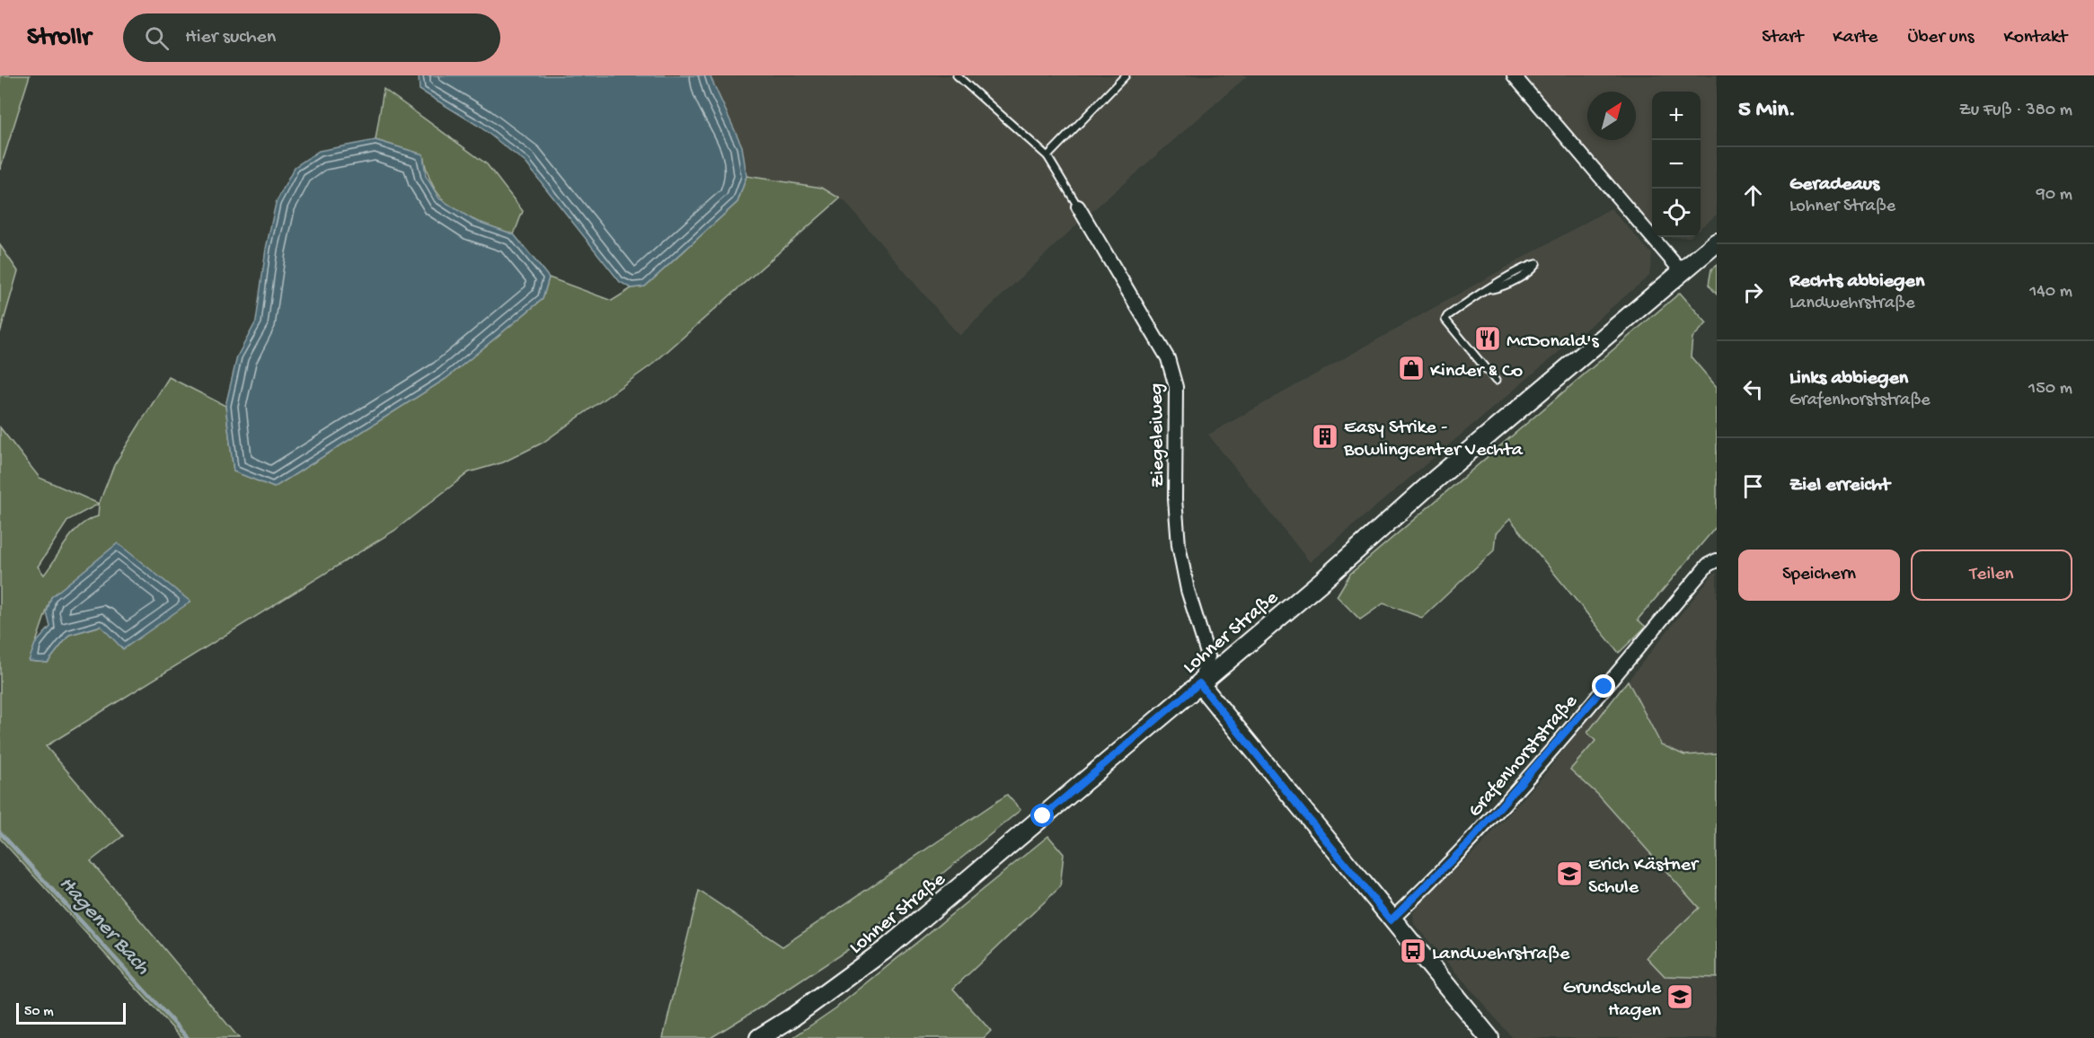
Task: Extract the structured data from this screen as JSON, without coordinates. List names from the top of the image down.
{
  "streets": {
    "main road": ["Lohner Straße"],
    "street": ["Ziegeleiweg", "Grafenhorststraße"]
  },
  "crossings": [
    ["Ziegeleiweg", "Lohner Straße"]
  ],
  "water": ["Hagener Bach"],
  "places": {
    "restaurant": ["McDonald's"],
    "shop": ["Kinder & Co"],
    "building": ["Easy Strike - Bowlingcenter Vechta"],
    "school or university": ["Erich Kästner Schule", "Grundschule Hagen"],
    "bus stop": ["Landwehrstraße"]
  },
  "scale_bar": "50 m",
  "north": "top right",
  "page": {
    "header": "Strollr",
    "search": "Hier suchen",
    "nav": [
      "Start",
      "Karte",
      "Über uns",
      "Kontakt"
    ],
    "heading": ["5 Min.", "Zu Fuß · 380 m"],
    "map_buttons": ["+", "−"],
    "list": [
      ["Geradeaus", "Lohner Straße", "90 m"],
      ["Rechts abbiegen", "Landwehrstraße", "140 m"],
      ["Links abbiegen", "Grafenhorststraße", "150 m"],
      "Ziel erreicht"
    ],
    "buttons": ["Speichern", "Teilen"],
    "scale": "50 m"
  }
}
